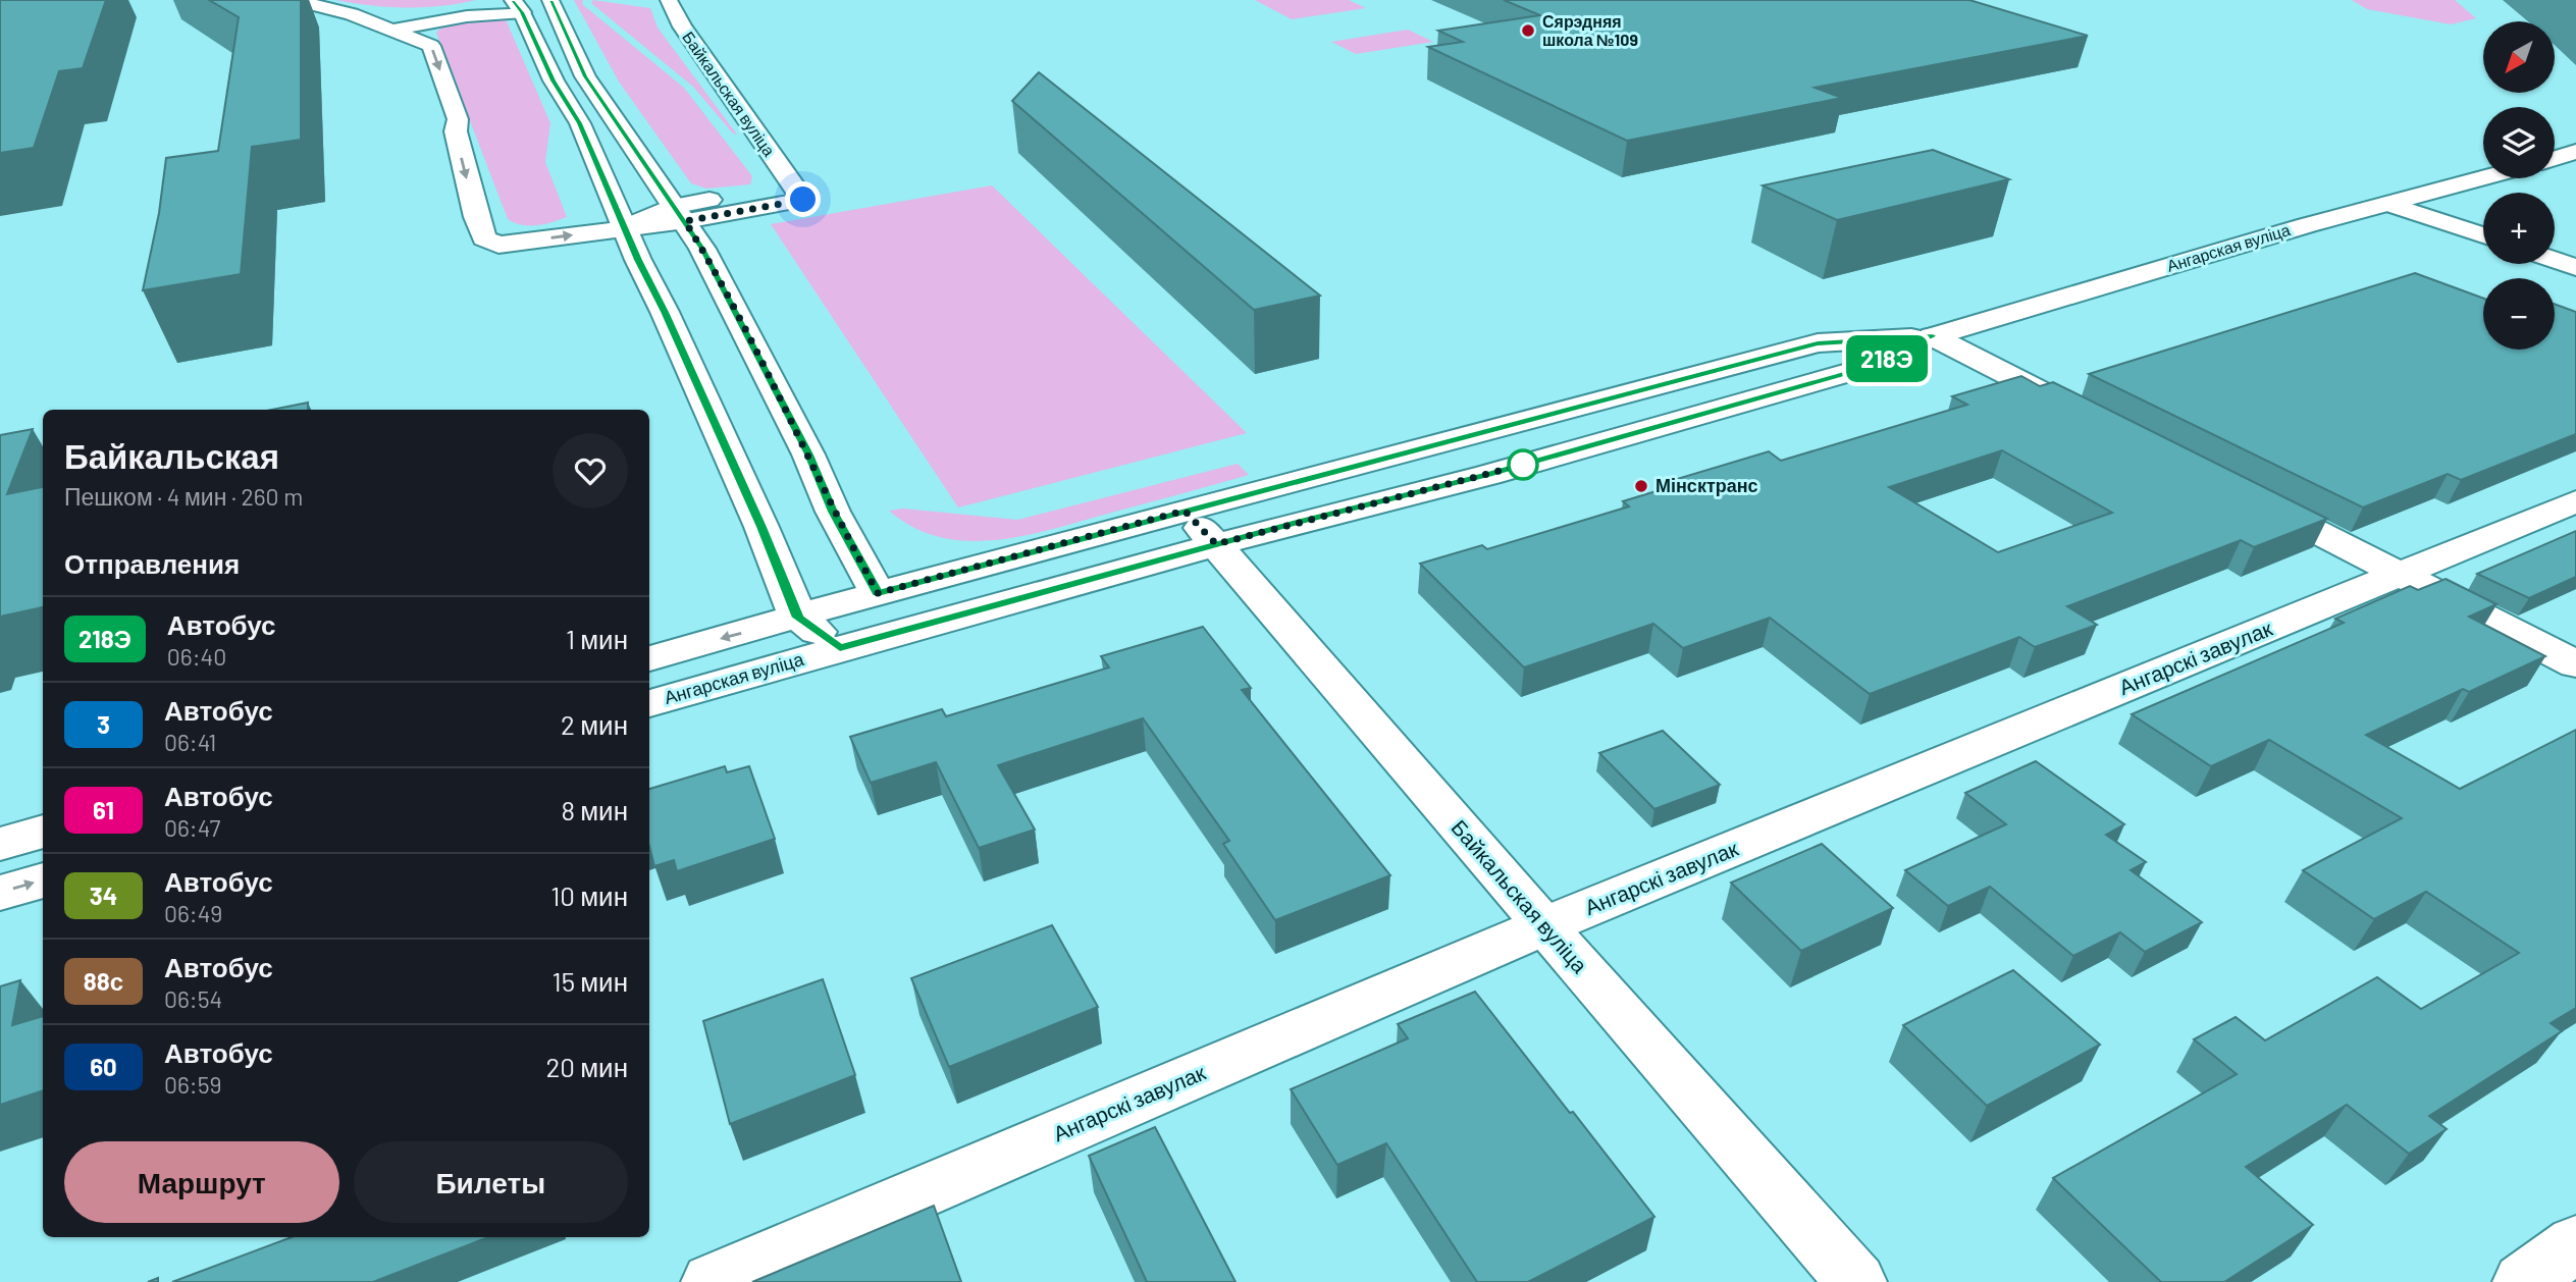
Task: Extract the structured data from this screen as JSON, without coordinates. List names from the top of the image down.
{
  "streets": {
    "main road": ["Байкальская вуліца", "Ангарская вуліца", "Ангарскі завулак"]
  },
  "crossings": [
    ["Байкальская вуліца", "Ангарская вуліца"],
    ["Байкальская вуліца", "Ангарскі завулак"]
  ],
  "places": ["Сярэдняя школа №109", "Мінсктранс"],
  "lines": ["bus line 218Э"],
  "north": "bottom left",
  "page": {
    "on_map": "218Э",
    "map_buttons": ["+", "−"],
    "heading": [
      ["Байкальская", "Пешком · 4 мин · 260 m"],
      "Отправления"
    ],
    "list": [
      {
        "mark": "218Э",
        "name": "Автобус",
        "note": "06:40",
        "value": "1 мин"
      },
      {
        "mark": "3",
        "name": "Автобус",
        "note": "06:41",
        "value": "2 мин"
      },
      {
        "mark": "61",
        "name": "Автобус",
        "note": "06:47",
        "value": "8 мин"
      },
      {
        "mark": "34",
        "name": "Автобус",
        "note": "06:49",
        "value": "10 мин"
      },
      {
        "mark": "88с",
        "name": "Автобус",
        "note": "06:54",
        "value": "15 мин"
      },
      {
        "mark": "60",
        "name": "Автобус",
        "note": "06:59",
        "value": "20 мин"
      }
    ],
    "buttons": ["Маршрут", "Билеты"]
  }
}
